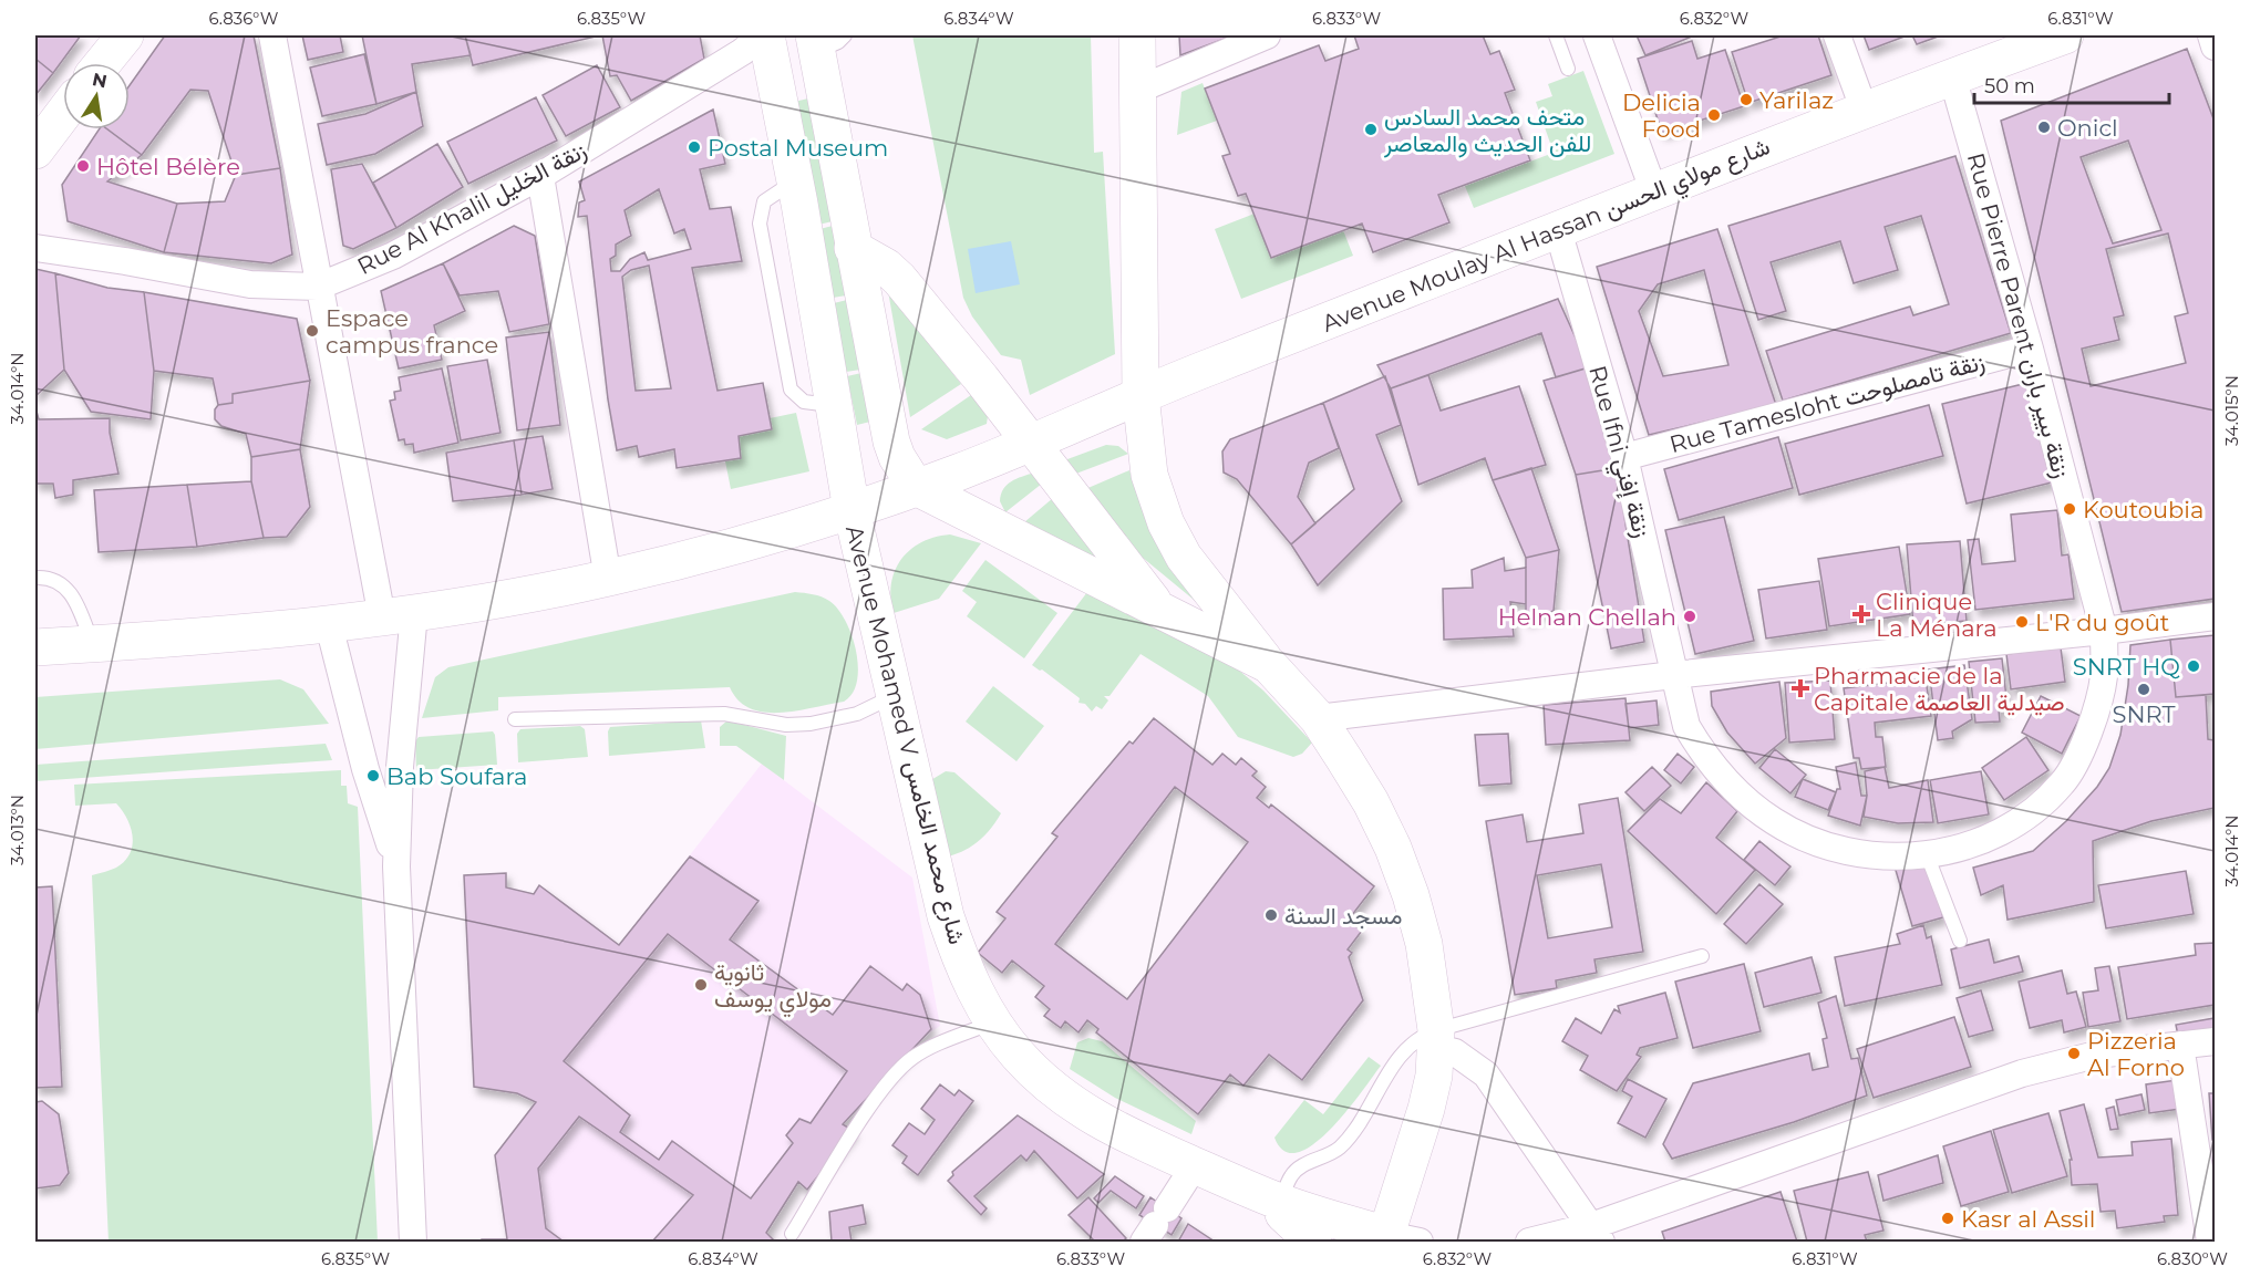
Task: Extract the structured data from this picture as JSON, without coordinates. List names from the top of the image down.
{
  "streets": {
    "main road": ["Avenue Moulay Al Hassan شارع مولاي الحسن", "Avenue Mohamed V شارع محمد الخامس"],
    "street": [
      "Rue Al Khalil زنقة الخليل",
      "Rue Pierre Parent زنقة بيير باران",
      "Rue Tamesloht زنقة تامصلوحت",
      "Rue Ifni زنقة إفني"
    ]
  },
  "crossings": [
    ["Rue Al Khalil زنقة الخليل", "Avenue Mohamed V شارع محمد الخامس"],
    ["Avenue Moulay Al Hassan شارع مولاي الحسن", "Rue Pierre Parent زنقة بيير باران"],
    ["Avenue Moulay Al Hassan شارع مولاي الحسن", "Rue Ifni زنقة إفني"],
    ["Avenue Moulay Al Hassan شارع مولاي الحسن", "Avenue Mohamed V شارع محمد الخامس"],
    ["Rue Pierre Parent زنقة بيير باران", "Rue Tamesloht زنقة تامصلوحت"],
    ["Rue Pierre Parent زنقة بيير باران", "Rue Ifni زنقة إفني"],
    ["Rue Tamesloht زنقة تامصلوحت", "Rue Ifni زنقة إفني"]
  ],
  "places": {
    "other": [
      "Yarilaz",
      "Delicia Food",
      "Onicl",
      "متحف محمد السادس للفن الحديث والمعاصر",
      "Postal Museum",
      "Hôtel Bélère",
      "Espace campus france",
      "Koutoubia",
      "Helnan Chellah",
      "L'R du goût",
      "SNRT HQ",
      "SNRT",
      "Bab Soufara",
      "مسجد السنة",
      "ثانوية مولاي يوسف",
      "Pizzeria Al Forno",
      "Kasr al Assil"
    ],
    "health": ["Clinique La Ménara", "Pharmacie de la Capitale صيدلية العاصمة"]
  },
  "scale_bar": "50 m",
  "north": "top",
  "coordinates": [
    "6.836°W",
    "6.835°W",
    "6.834°W",
    "6.833°W",
    "6.832°W",
    "6.831°W",
    "34.014°N",
    "34.015°N",
    "34.013°N",
    "6.830°W"
  ]
}
